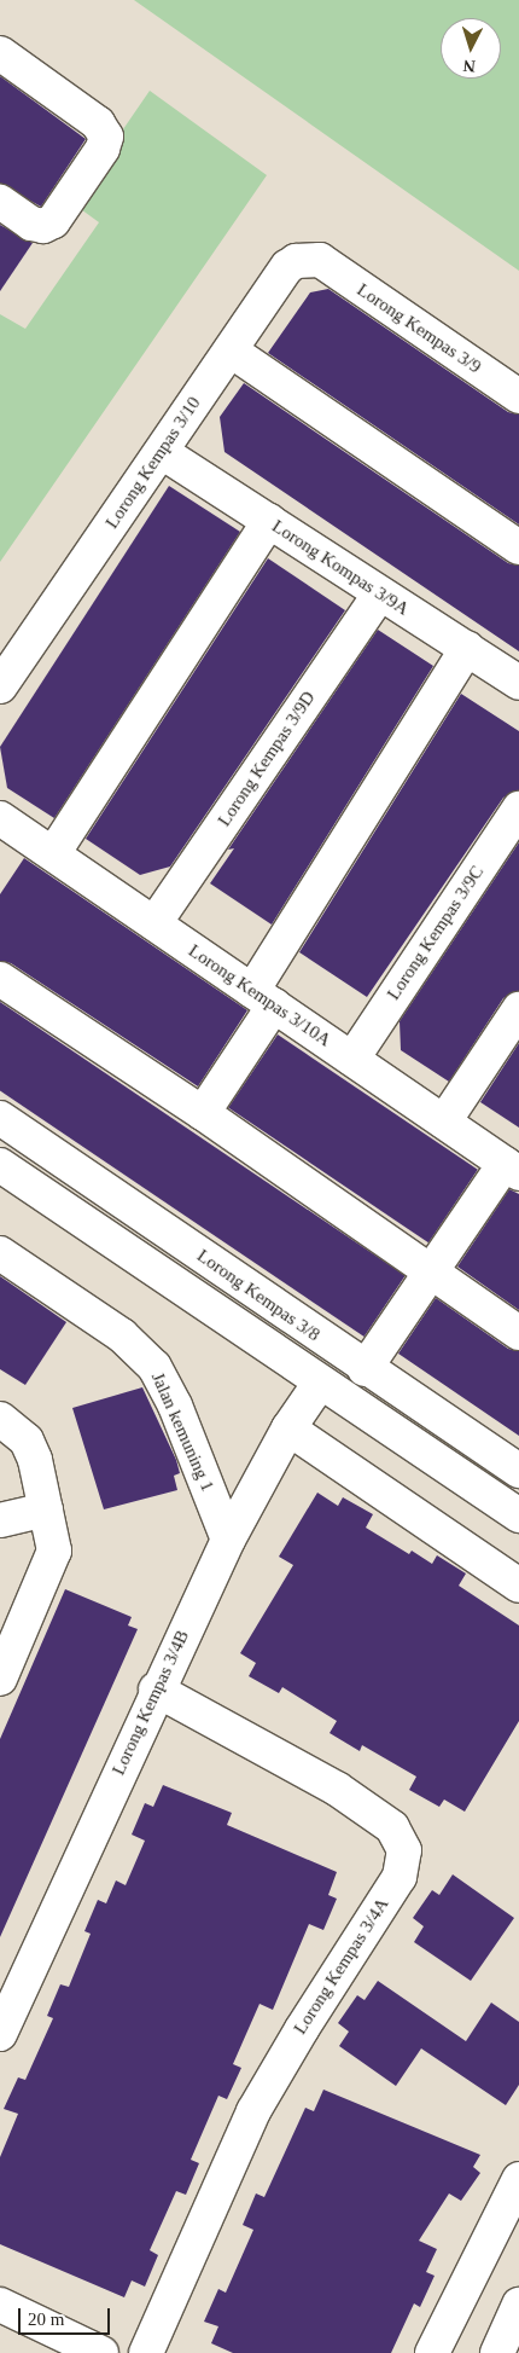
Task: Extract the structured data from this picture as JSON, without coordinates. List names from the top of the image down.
{
  "streets": {
    "street": [
      "Lorong Kempas 3/9",
      "Lorong Kempas 3/10",
      "Lorong Kompas 3/9A",
      "Lorong Kempas 3/9D",
      "Lorong Kempas 3/9C",
      "Lorong Kempas 3/10A",
      "Lorong Kempas 3/8",
      "Jalan kemuning 1",
      "Lorong Kempas 3/4B",
      "Lorong Kempas 3/4A"
    ]
  },
  "crossings": [
    ["Lorong Kempas 3/9", "Lorong Kempas 3/10"],
    ["Lorong Kempas 3/10", "Lorong Kompas 3/9A"],
    ["Lorong Kompas 3/9A", "Lorong Kempas 3/9D"],
    ["Lorong Kempas 3/9D", "Lorong Kempas 3/10A"],
    ["Lorong Kempas 3/9C", "Lorong Kempas 3/10A"],
    ["Jalan kemuning 1", "Lorong Kempas 3/4B"],
    ["Lorong Kempas 3/4B", "Lorong Kempas 3/4A"]
  ],
  "scale_bar": "20 m",
  "north": "bottom"
}
